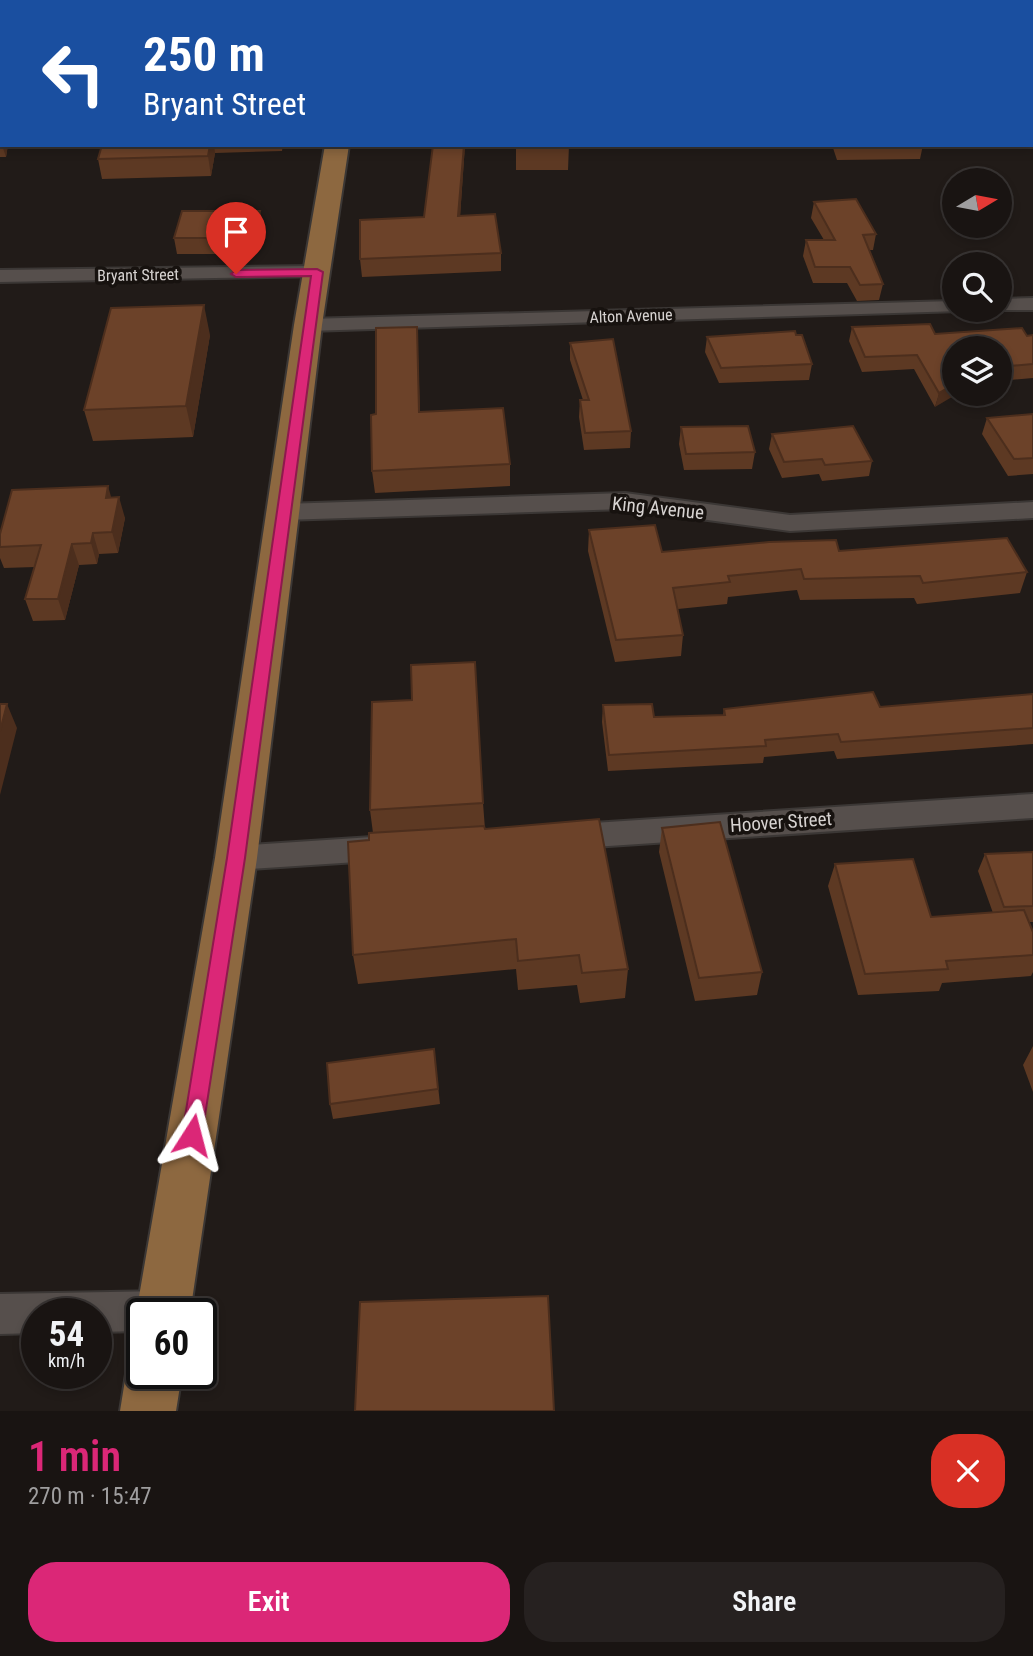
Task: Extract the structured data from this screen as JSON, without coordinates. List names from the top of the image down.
{
  "streets": {
    "street": [
      "Bryant Street",
      "Alton Avenue",
      "King Avenue",
      "Hoover Street"
    ]
  },
  "north": "right",
  "page": {
    "turn": ["250 m", "Bryant Street"],
    "speed": "54 km/h",
    "limit": "60",
    "heading": ["1 min", "270 m · 15:47"],
    "buttons": ["Exit", "Share"]
  }
}
